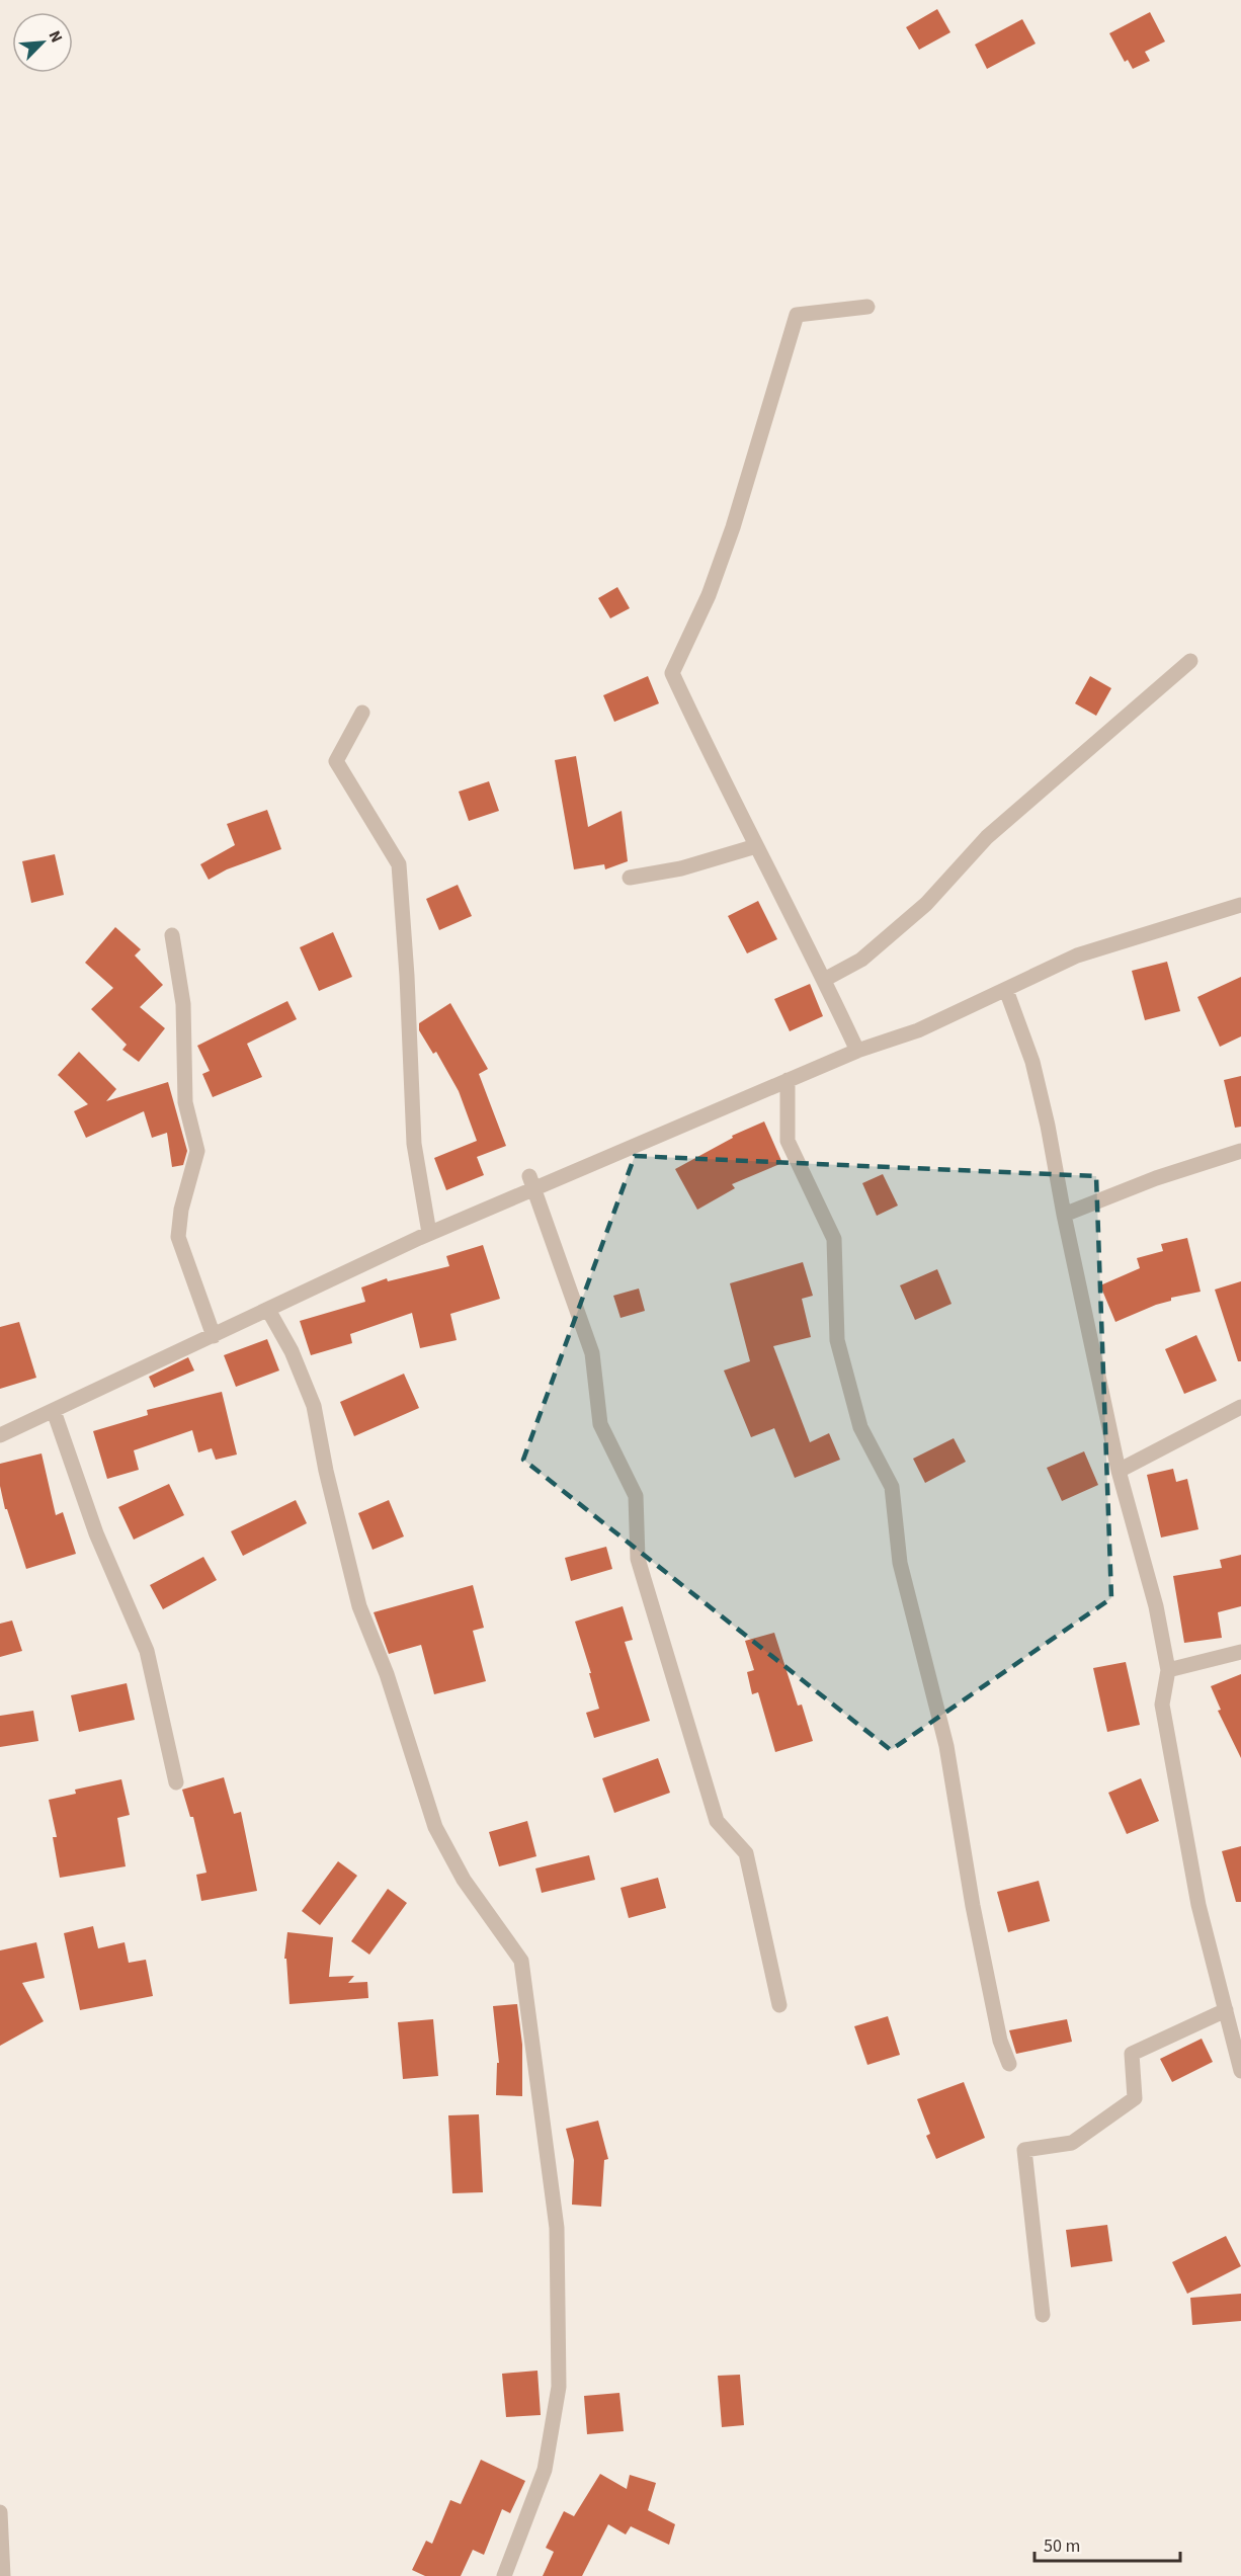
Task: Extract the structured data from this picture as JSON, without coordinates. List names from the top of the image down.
{
  "scale_bar": "50 m",
  "north": "top right"
}
